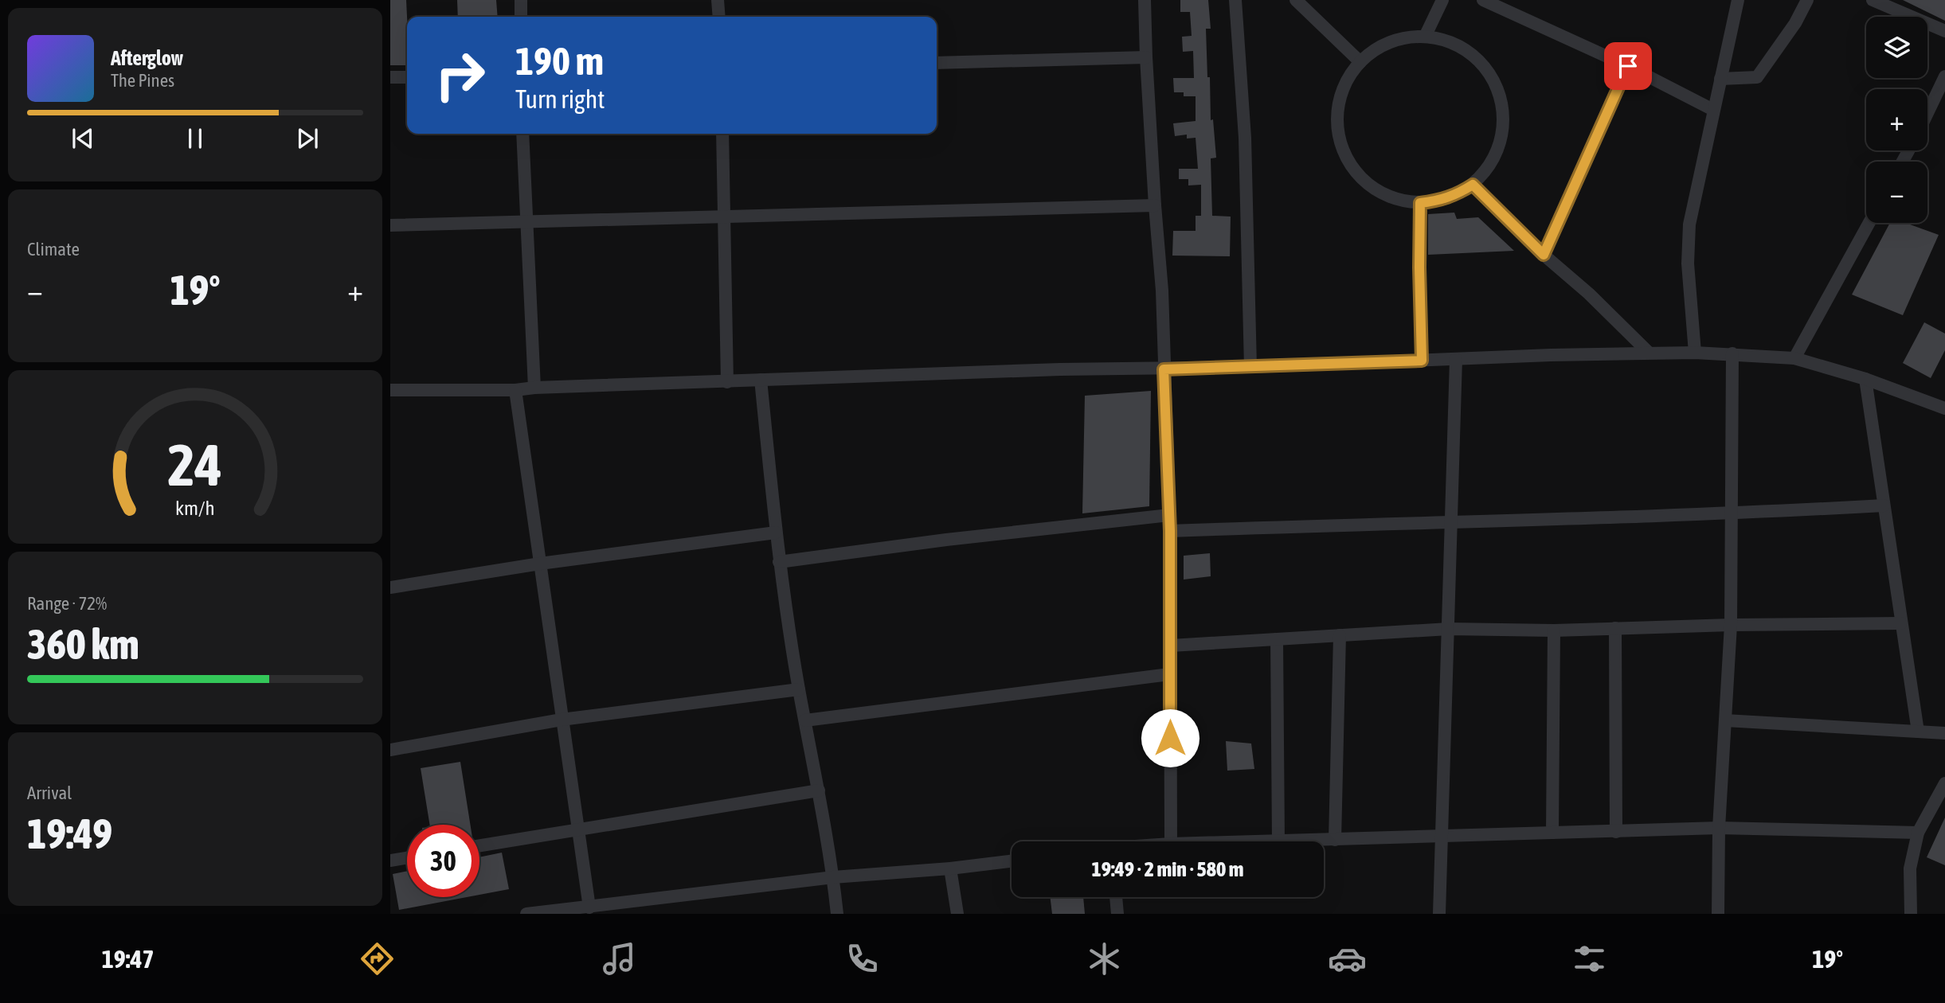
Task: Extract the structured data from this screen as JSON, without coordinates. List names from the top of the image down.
{
  "page": {
    "map_buttons": ["+", "−"],
    "turn": ["190 m", "Turn right"],
    "song": ["Afterglow", "The Pines"],
    "tile": [
      "Climate",
      ["Range · 72%", "360 km"],
      ["Arrival", "19:49"]
    ],
    "heat": ["−", "19°", "+"],
    "limit": "30",
    "trip": "19:49 · 2 min · 580 m",
    "tabs": ["19:47", "19°"],
    "gauge": ["24", "km/h"]
  }
}
